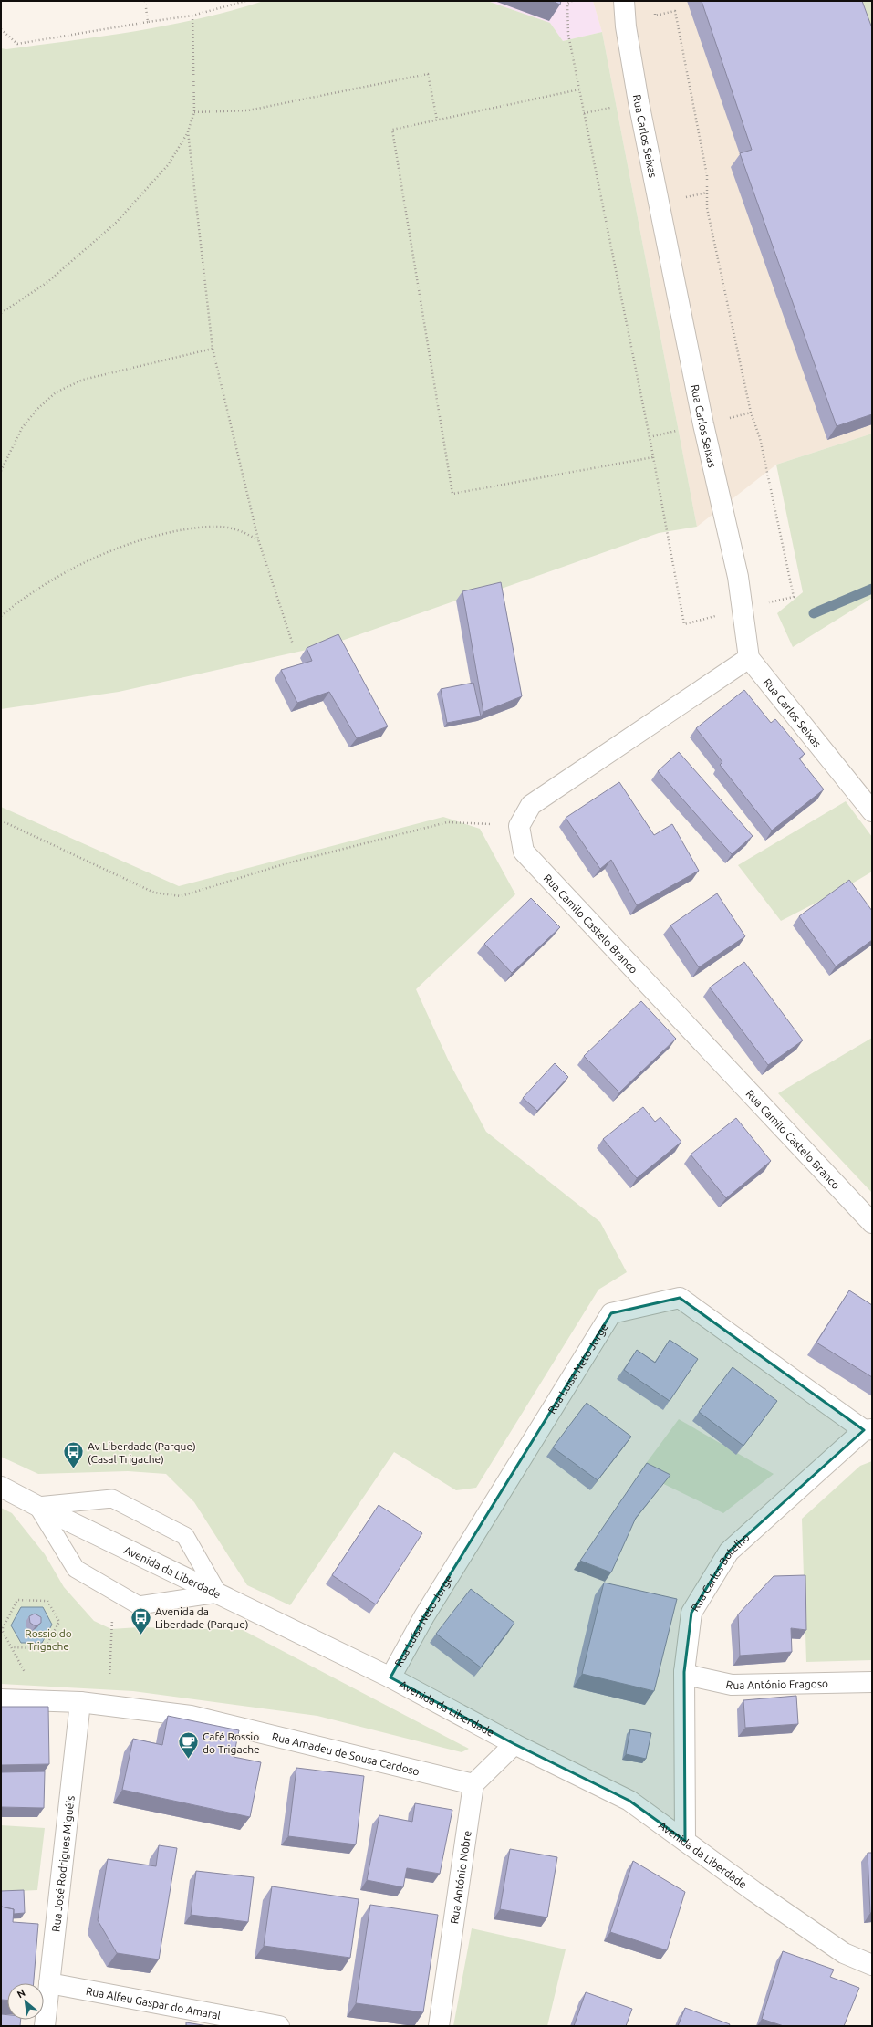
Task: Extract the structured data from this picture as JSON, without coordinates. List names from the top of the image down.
{
  "streets": {
    "street": [
      "Rua Carlos Seixas",
      "Rua Camilo Castelo Branco",
      "Rua Luísa Neto Jorge",
      "Avenida da Liberdade",
      "Rua Carlos Botelho",
      "Rua António Fragoso",
      "Rua Amadeu de Sousa Cardoso",
      "Rua José Rodrigues Miguéis",
      "Rua António Nobre",
      "Rua Alfeu Gaspar do Amaral"
    ]
  },
  "crossings": [
    ["Rua Luísa Neto Jorge", "Avenida da Liberdade"],
    ["Rua Luísa Neto Jorge", "Rua Carlos Botelho"],
    ["Avenida da Liberdade", "Rua Carlos Botelho"],
    ["Rua Carlos Botelho", "Rua António Fragoso"],
    ["Rua Amadeu de Sousa Cardoso", "Rua José Rodrigues Miguéis"],
    ["Rua Amadeu de Sousa Cardoso", "Rua António Nobre"],
    ["Rua José Rodrigues Miguéis", "Rua Alfeu Gaspar do Amaral"]
  ],
  "parks": ["Rossio do Trigache"],
  "places": {
    "bus stop": ["Av Liberdade (Parque) (Casal Trigache)", "Avenida da Liberdade (Parque)"],
    "cafe": ["Café Rossio do Trigache"]
  },
  "north": "top left"
}
